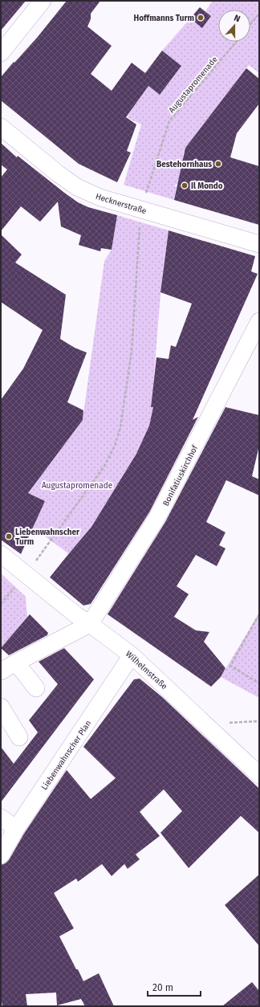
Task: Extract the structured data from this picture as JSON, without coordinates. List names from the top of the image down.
{
  "streets": {
    "street": [
      "Hecknerstraße",
      "Bonifatiuskirchhof",
      "Wilhelmstraße",
      "Liebenwahnscher Plan"
    ],
    "path": ["Augustapromenade"]
  },
  "crossings": [
    ["Augustapromenade", "Hecknerstraße"],
    ["Augustapromenade", "Wilhelmstraße"],
    ["Bonifatiuskirchhof", "Wilhelmstraße"],
    ["Wilhelmstraße", "Liebenwahnscher Plan"]
  ],
  "parks": ["Augustapromenade"],
  "places": [
    "Hoffmanns Turm",
    "Bestehornhaus",
    "Il Mondo",
    "Liebenwahnscher Turm"
  ],
  "scale_bar": "20 m",
  "north": "top"
}
